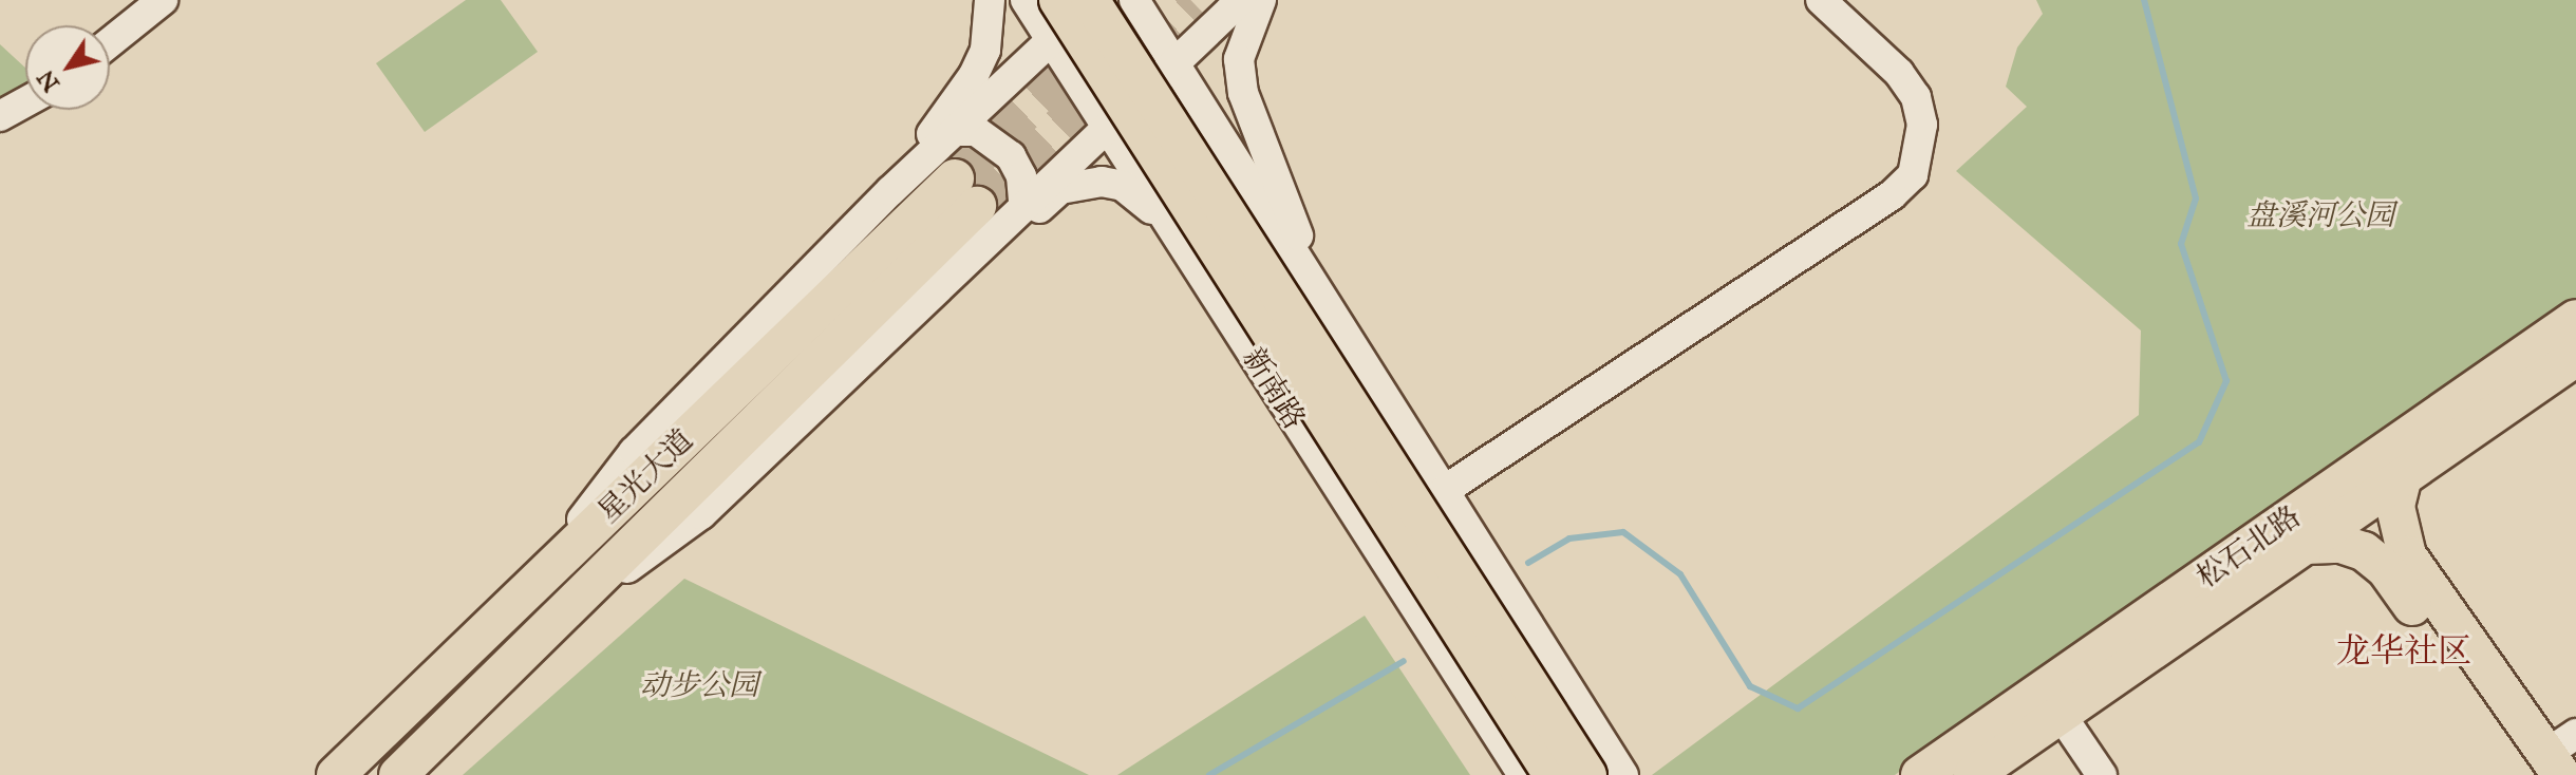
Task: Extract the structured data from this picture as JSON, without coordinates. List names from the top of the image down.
{
  "streets": {
    "main road": ["新南路", "星光大道", "松石北路"]
  },
  "districts": ["龙华社区"],
  "parks": ["盘溪河公园", "动步公园"],
  "north": "bottom left"
}
